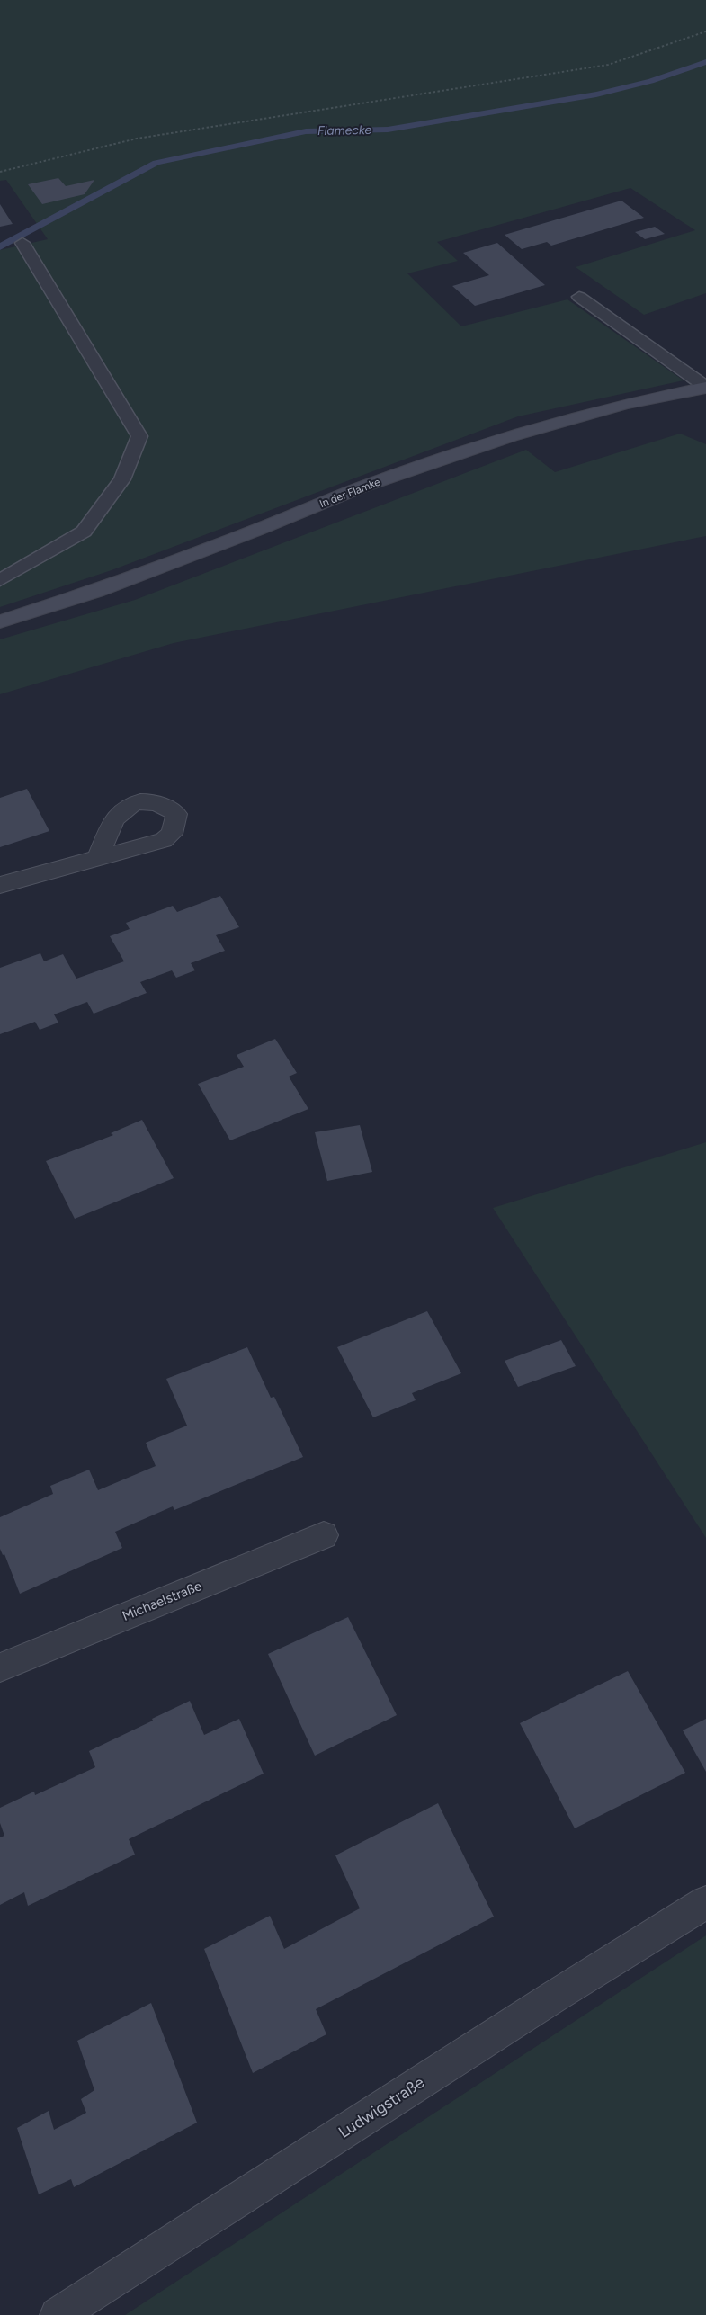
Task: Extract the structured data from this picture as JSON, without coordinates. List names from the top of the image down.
{
  "streets": {
    "main road": ["In der Flamke"],
    "street": ["Michaelstraße", "Ludwigstraße"]
  },
  "water": ["Flamecke"]
}
